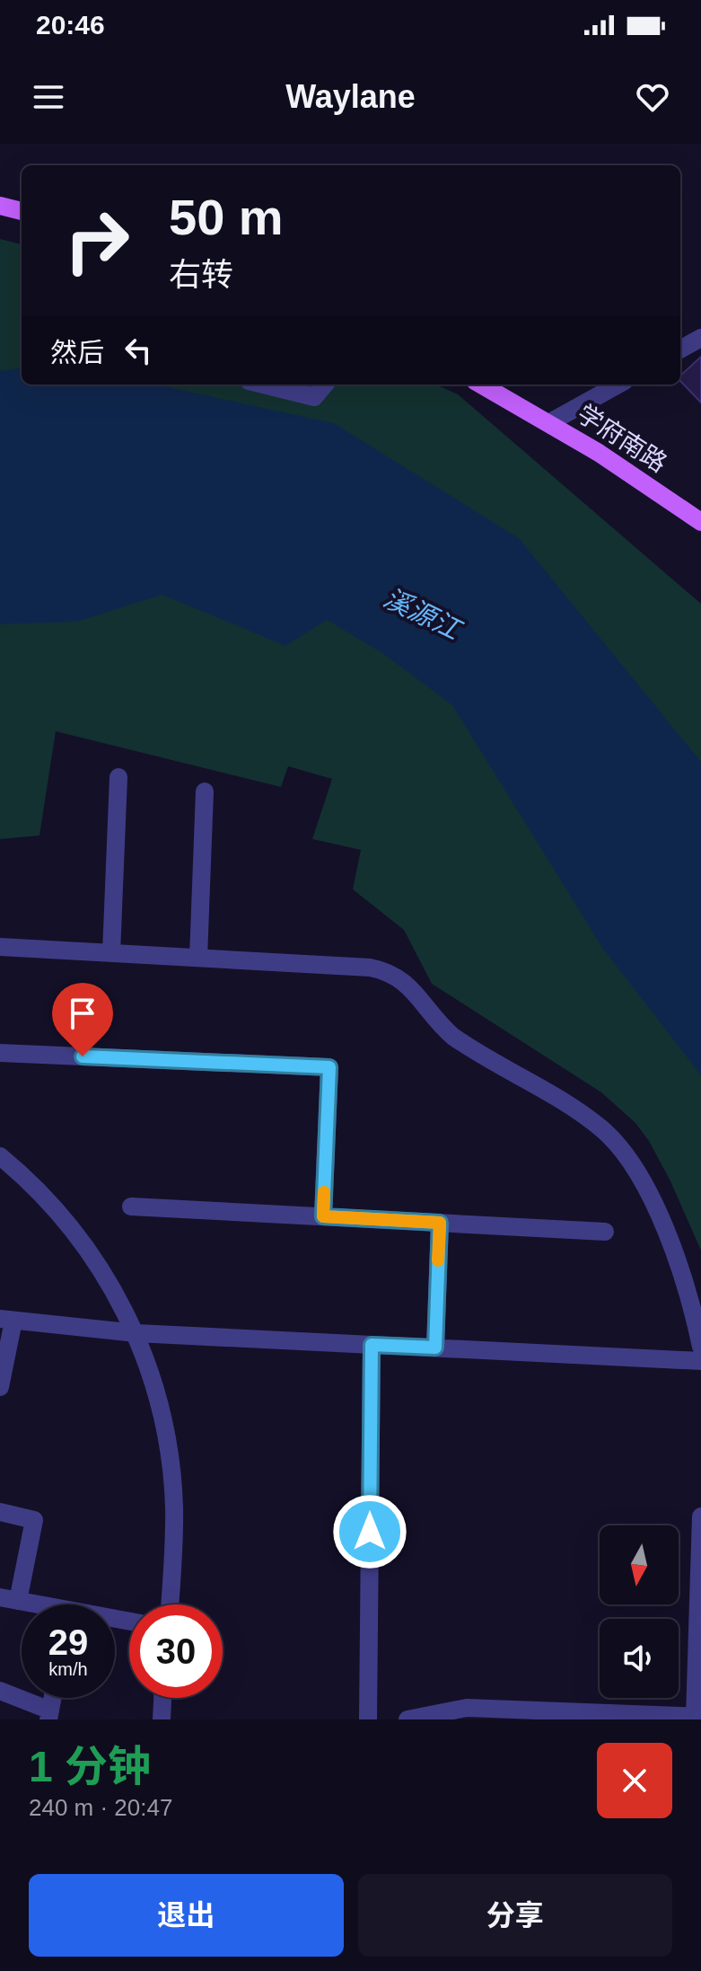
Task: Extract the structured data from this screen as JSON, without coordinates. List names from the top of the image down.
{
  "streets": {
    "main road": ["学府南路"]
  },
  "water": ["溪源江"],
  "north": "bottom",
  "page": {
    "status": "20:46",
    "header": "Waylane",
    "turn": ["50 m", "右转"],
    "then": "然后",
    "speed": "29 km/h",
    "limit": "30",
    "heading": ["1 分钟", "240 m · 20:47"],
    "buttons": ["退出", "分享"]
  }
}
